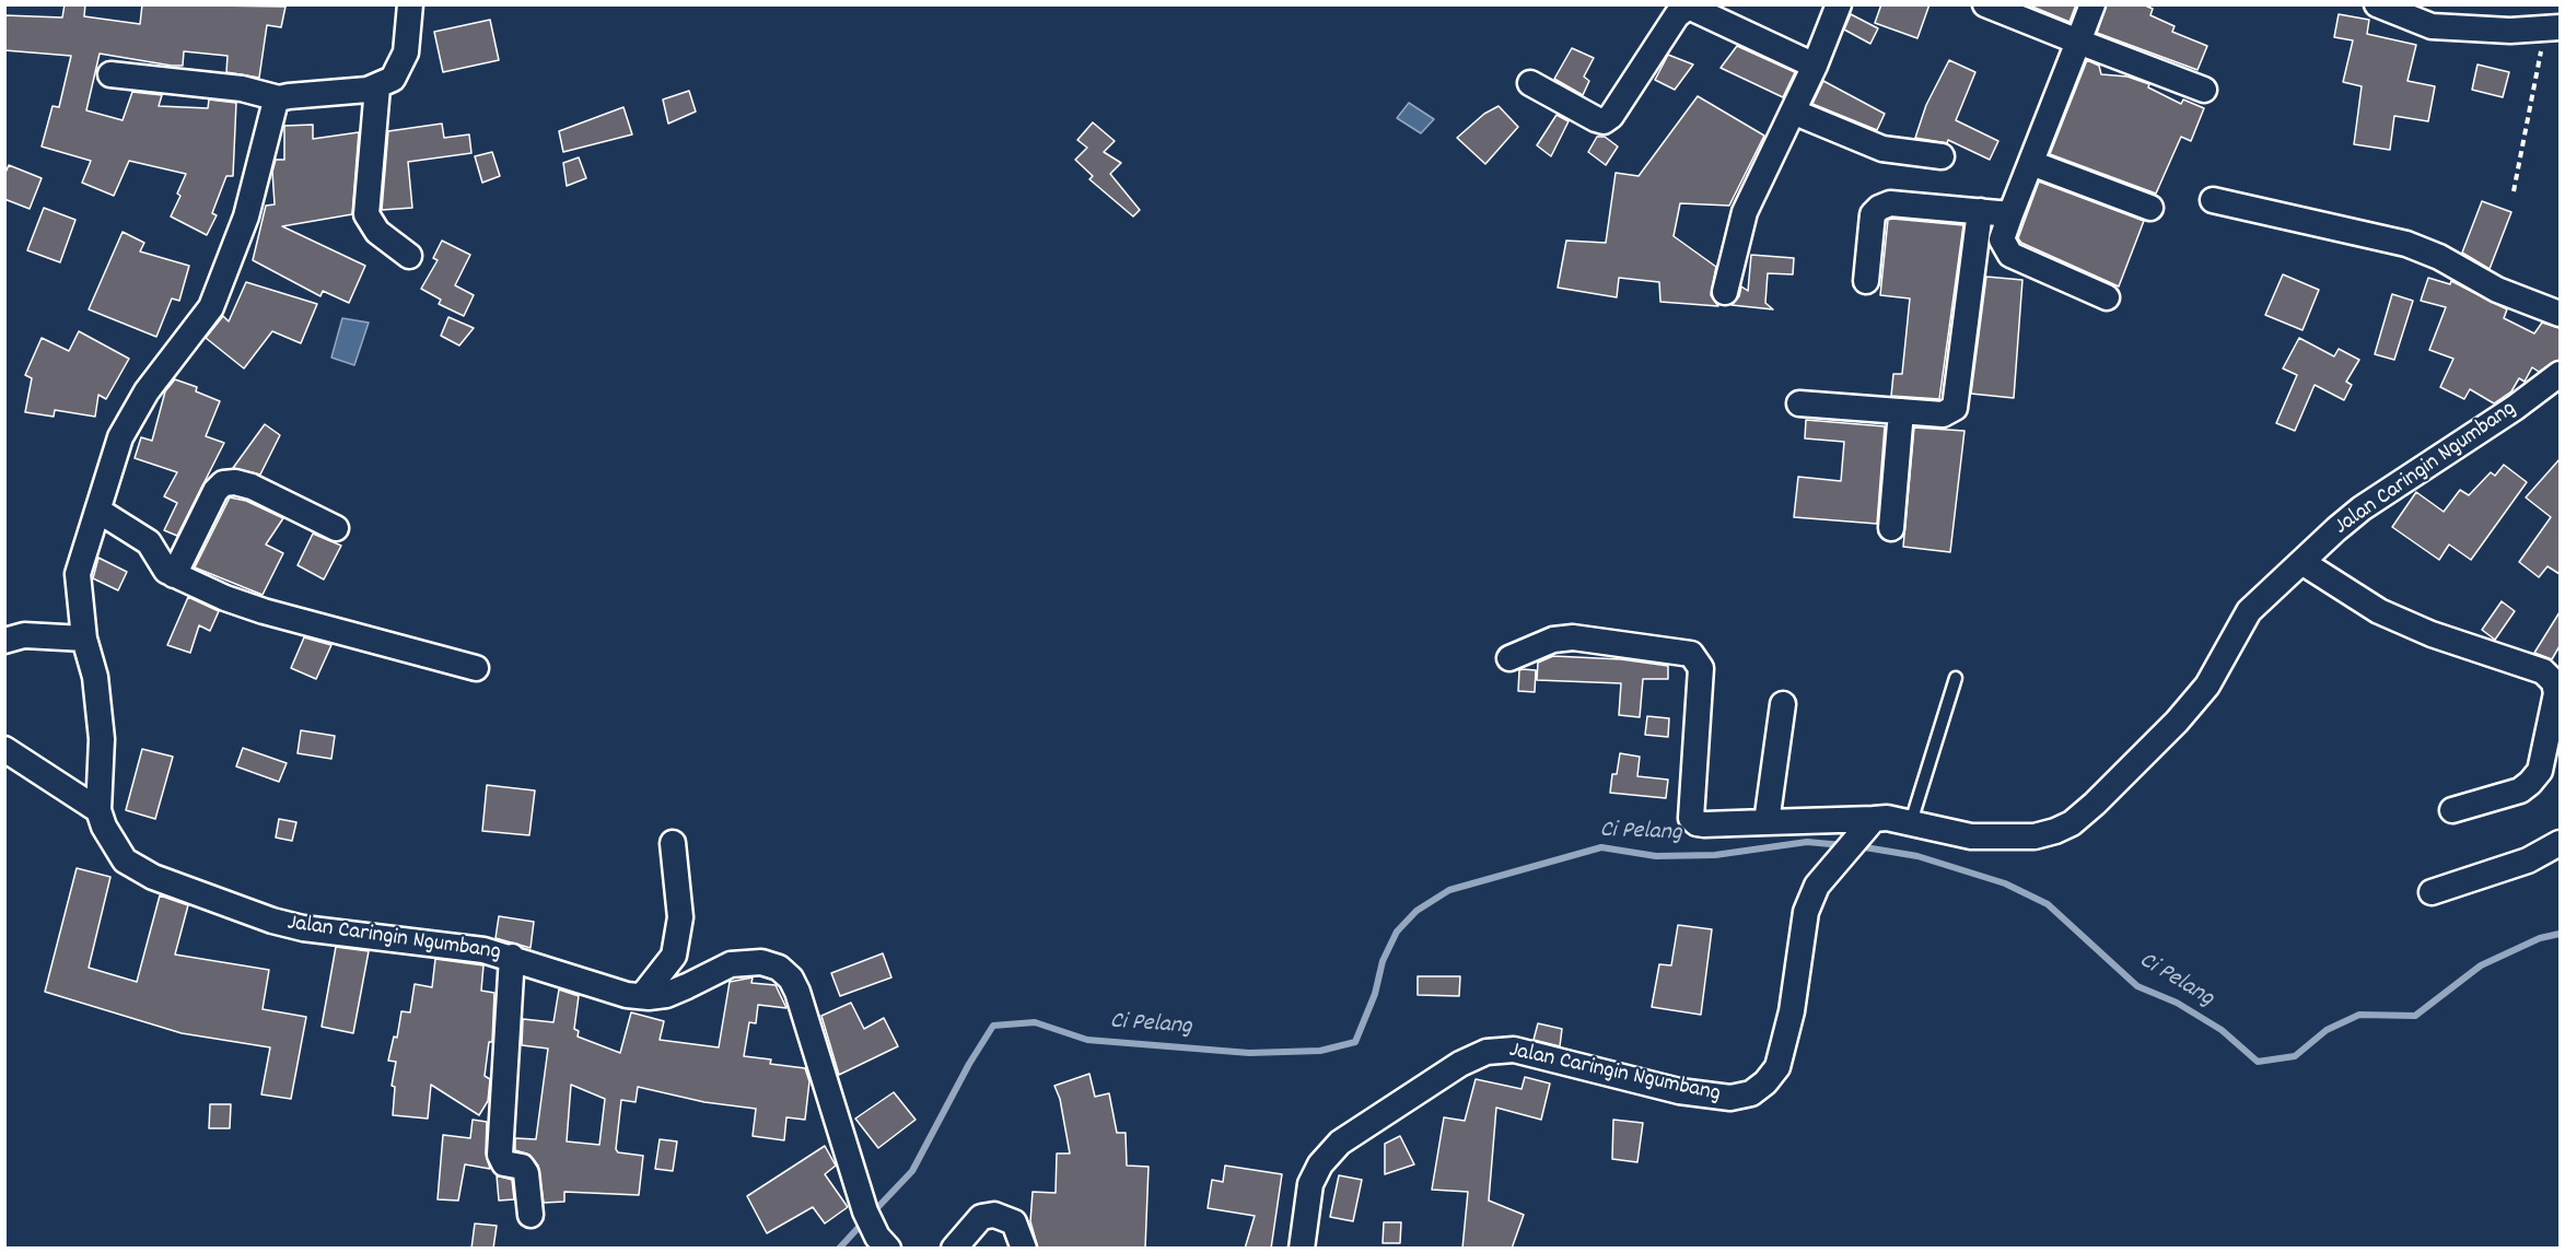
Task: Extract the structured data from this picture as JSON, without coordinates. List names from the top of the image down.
{
  "streets": {
    "street": ["Jalan Caringin Ngumbang"]
  },
  "water": ["Ci Pelang"]
}
